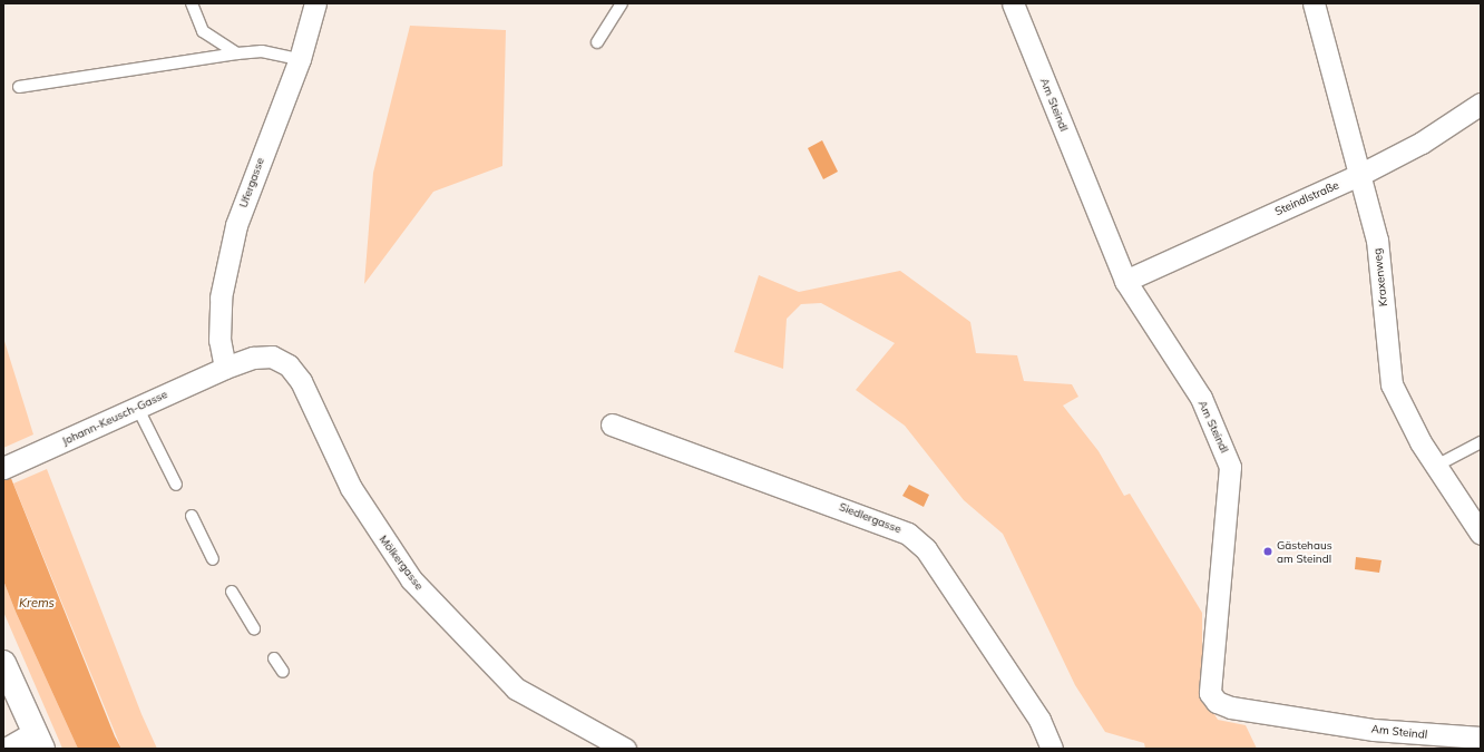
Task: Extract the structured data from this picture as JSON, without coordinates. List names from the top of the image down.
{
  "streets": {
    "street": [
      "Am Steindl",
      "Ufergasse",
      "Steindlstraße",
      "Kraxenweg",
      "Johann-Keusch-Gasse",
      "Siedlergasse",
      "Mölkergasse"
    ]
  },
  "crossings": [
    ["Am Steindl", "Steindlstraße"],
    ["Ufergasse", "Johann-Keusch-Gasse"],
    ["Ufergasse", "Mölkergasse"],
    ["Steindlstraße", "Kraxenweg"],
    ["Johann-Keusch-Gasse", "Mölkergasse"]
  ],
  "water": ["Krems"],
  "places": ["Gästehaus am Steindl"]
}
